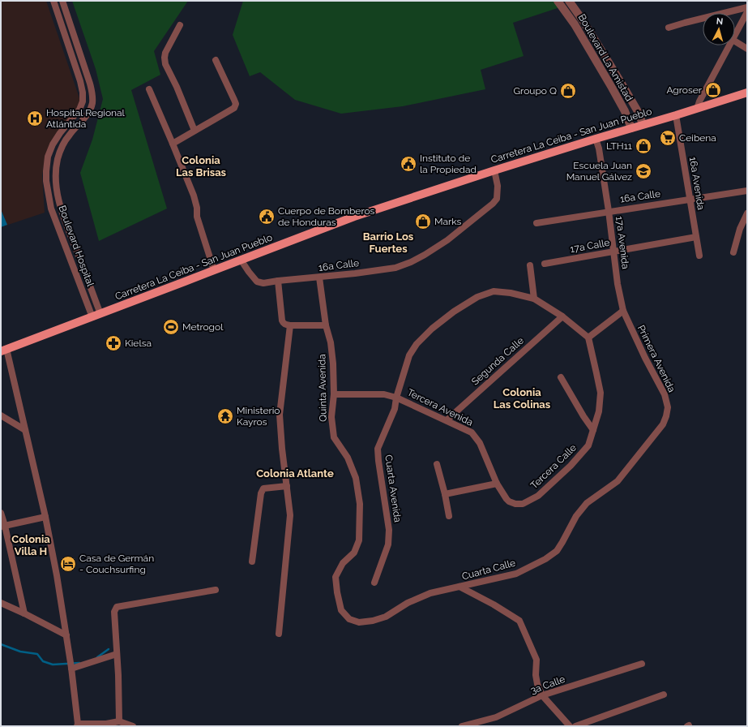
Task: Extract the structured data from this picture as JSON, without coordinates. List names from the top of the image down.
{
  "streets": {
    "main road": ["Carretera La Ceiba - San Juan Pueblo"],
    "street": [
      "Boulevard La Amistad",
      "16a Avenida",
      "16a Calle",
      "17a Avenida",
      "Boulevard Hospital",
      "17a Calle",
      "Primera Avenida",
      "Segunda Calle",
      "Quinta Avenida",
      "Tercera Avenida",
      "Tercera Calle",
      "Cuarta Avenida",
      "Cuarta Calle",
      "3a Calle"
    ]
  },
  "crossings": [
    ["Boulevard La Amistad", "Carretera La Ceiba - San Juan Pueblo"],
    ["Carretera La Ceiba - San Juan Pueblo", "16a Avenida"],
    ["Carretera La Ceiba - San Juan Pueblo", "16a Calle"],
    ["Carretera La Ceiba - San Juan Pueblo", "17a Avenida"],
    ["Carretera La Ceiba - San Juan Pueblo", "Boulevard Hospital"],
    ["16a Avenida", "16a Calle"],
    ["16a Avenida", "17a Calle"],
    ["16a Calle", "17a Avenida"],
    ["16a Calle", "Quinta Avenida"],
    ["17a Avenida", "17a Calle"],
    ["17a Avenida", "Primera Avenida"],
    ["Primera Avenida", "Cuarta Calle"],
    ["Segunda Calle", "Tercera Avenida"],
    ["Segunda Calle", "Cuarta Avenida"],
    ["Quinta Avenida", "Tercera Avenida"],
    ["Quinta Avenida", "Cuarta Calle"],
    ["Tercera Avenida", "Tercera Calle"],
    ["Tercera Avenida", "Cuarta Avenida"],
    ["Tercera Calle", "Cuarta Avenida"]
  ],
  "districts": [
    "Colonia Las Brisas",
    "Barrio Los Fuertes",
    "Colonia Las Colinas",
    "Colonia Atlante",
    "Colonia Villa H"
  ],
  "places": {
    "shop": [
      "Agroser",
      "Groupo Q",
      "LTH11",
      "Marks"
    ],
    "hospital": ["Hospital Regional Atlántida"],
    "supermarket": ["Ceibena"],
    "public building": ["Instituto de la Propiedad", "Cuerpo de Bomberos de Honduras"],
    "school or university": ["Escuela Juan Manuel Gálvez"],
    "sports": ["Metrogol"],
    "pharmacy": ["Kielsa"],
    "temple": ["Ministerio Kayros"],
    "hotel": ["Casa de Germán - Couchsurfing"]
  },
  "north": "top"
}
